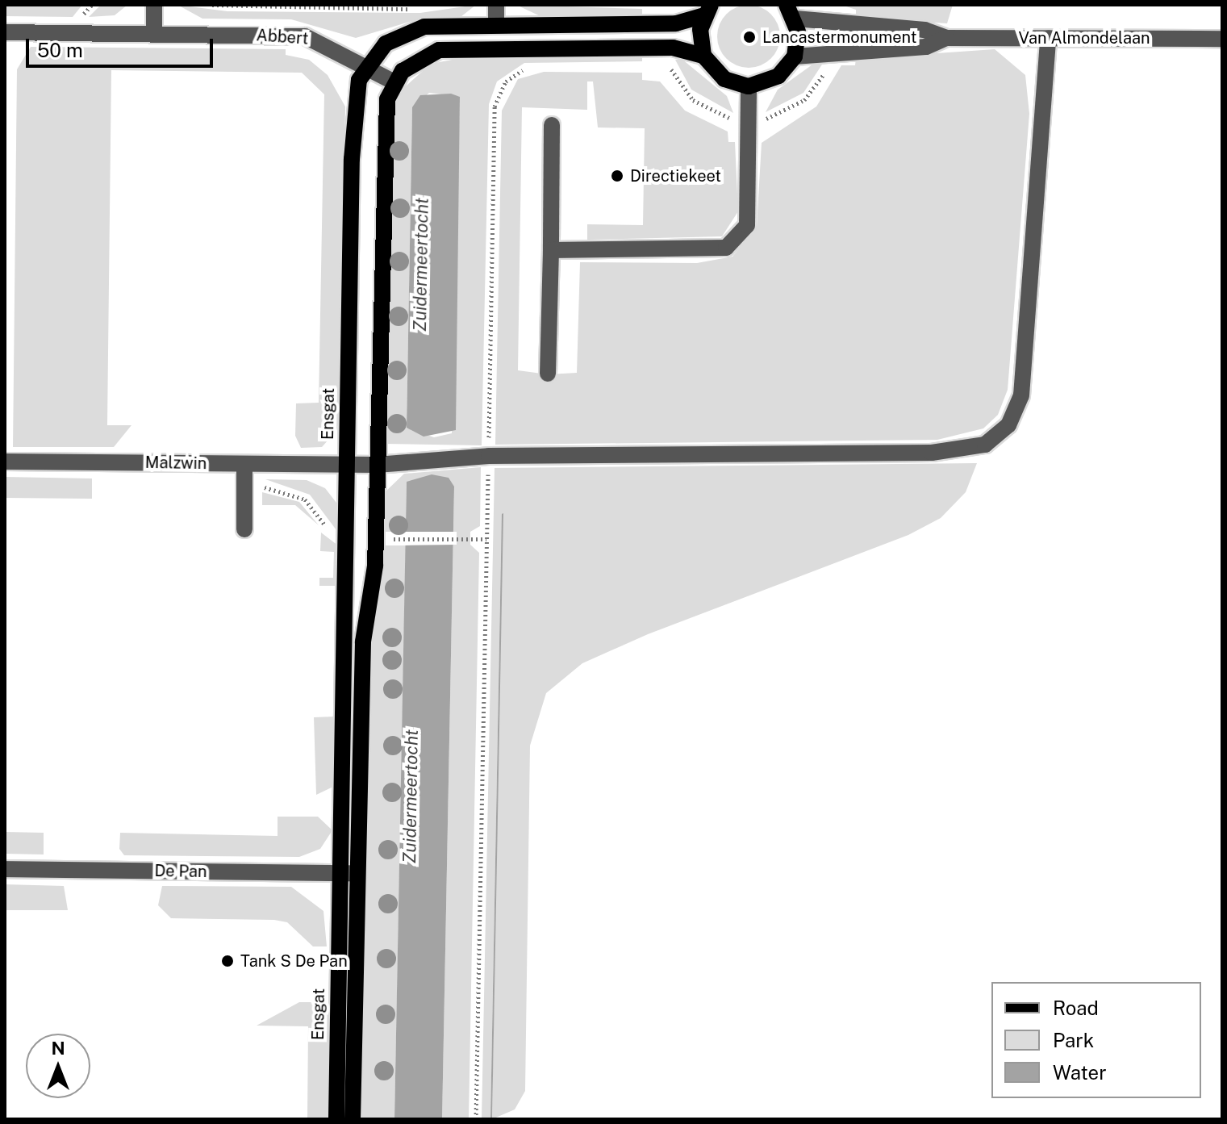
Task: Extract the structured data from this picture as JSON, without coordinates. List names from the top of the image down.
{
  "streets": {
    "main road": ["Ensgat"],
    "street": [
      "Abbert",
      "Van Almondelaan",
      "Malzwin",
      "De Pan"
    ]
  },
  "crossings": [
    ["Abbert", "Ensgat"],
    ["Van Almondelaan", "Malzwin"],
    ["Ensgat", "Malzwin"],
    ["Ensgat", "De Pan"]
  ],
  "water": ["Zuidermeertocht"],
  "places": ["Lancastermonument", "Directiekeet", "Tank S De Pan"],
  "legend": ["Road", "Park", "Water"],
  "scale_bar": "50 m",
  "north": "top"
}
